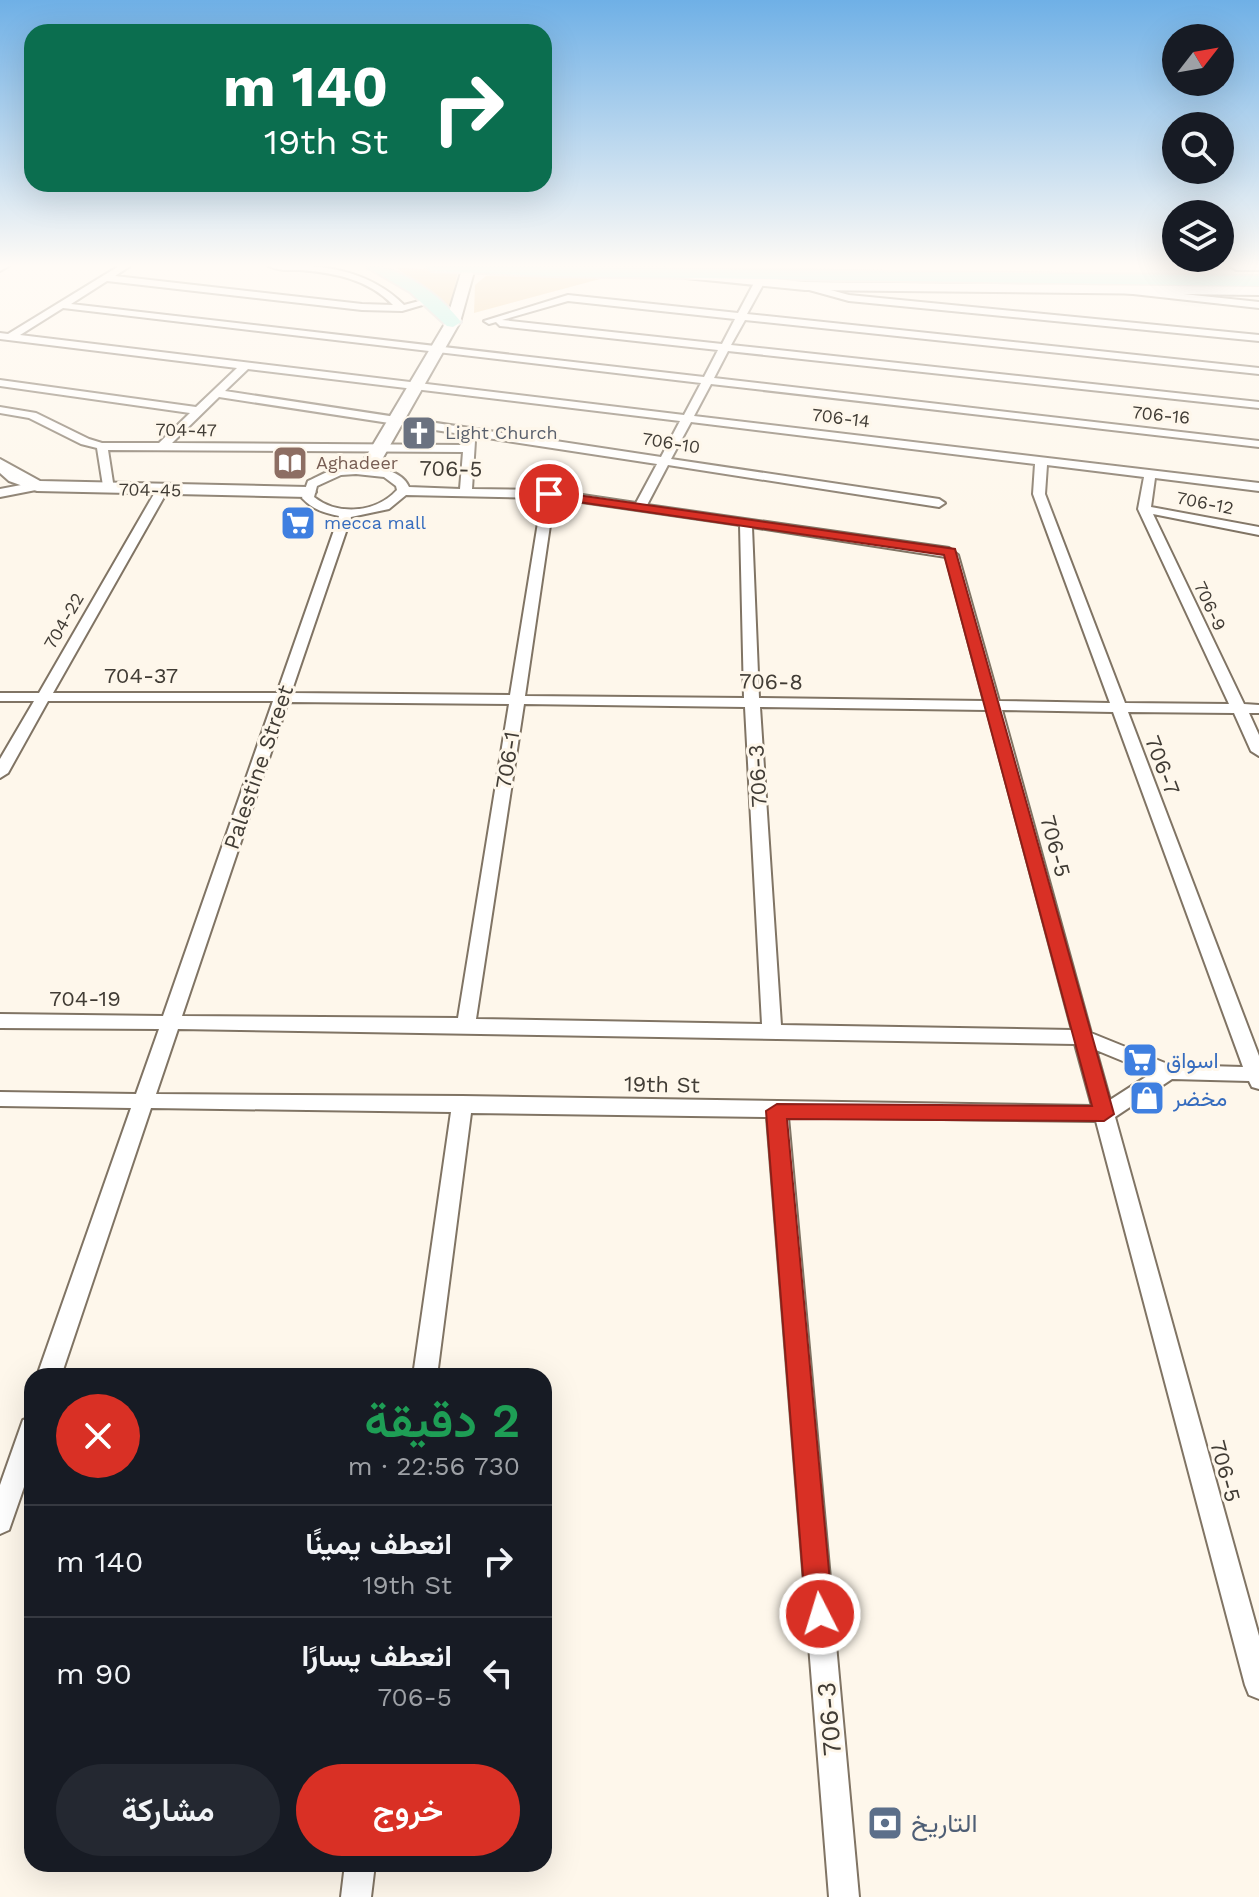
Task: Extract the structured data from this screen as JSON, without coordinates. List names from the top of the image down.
{
  "streets": {
    "street": [
      "706-16",
      "706-14",
      "704-47",
      "706-10",
      "706-5",
      "704-45",
      "706-12",
      "706-9",
      "704-22",
      "704-37",
      "706-8",
      "706-1",
      "706-7",
      "Palestine Street",
      "706-3",
      "704-19",
      "19th St"
    ]
  },
  "crossings": [
    ["706-14", "706-7"],
    ["706-5", "706-8"],
    ["706-5", "706-1"],
    ["706-5", "706-3"],
    ["706-5", "19th St"],
    ["704-45", "704-22"],
    ["706-12", "706-9"],
    ["706-9", "706-8"],
    ["704-22", "704-37"],
    ["704-37", "706-8"],
    ["704-37", "Palestine Street"],
    ["706-8", "706-1"],
    ["706-8", "706-7"],
    ["706-8", "Palestine Street"],
    ["706-8", "706-3"],
    ["Palestine Street", "704-19"],
    ["Palestine Street", "19th St"],
    ["706-3", "19th St"]
  ],
  "places": {
    "church": ["Light Church"],
    "library": ["Aghadeer"],
    "supermarket": ["mecca mall", "اسواق"],
    "shop": ["مخضر"],
    "bank": ["التاريخ"]
  },
  "north": "top right",
  "page": {
    "turn": ["140 m", "19th St"],
    "heading": ["2 دقيقة", "730 m · 22:56"],
    "list": [
      {
        "name": "انعطف يمينًا",
        "note": "19th St",
        "value": "140 m"
      },
      {
        "name": "انعطف يسارًا",
        "note": "706-5",
        "value": "90 m"
      }
    ],
    "buttons": ["خروج", "مشاركة"]
  }
}
